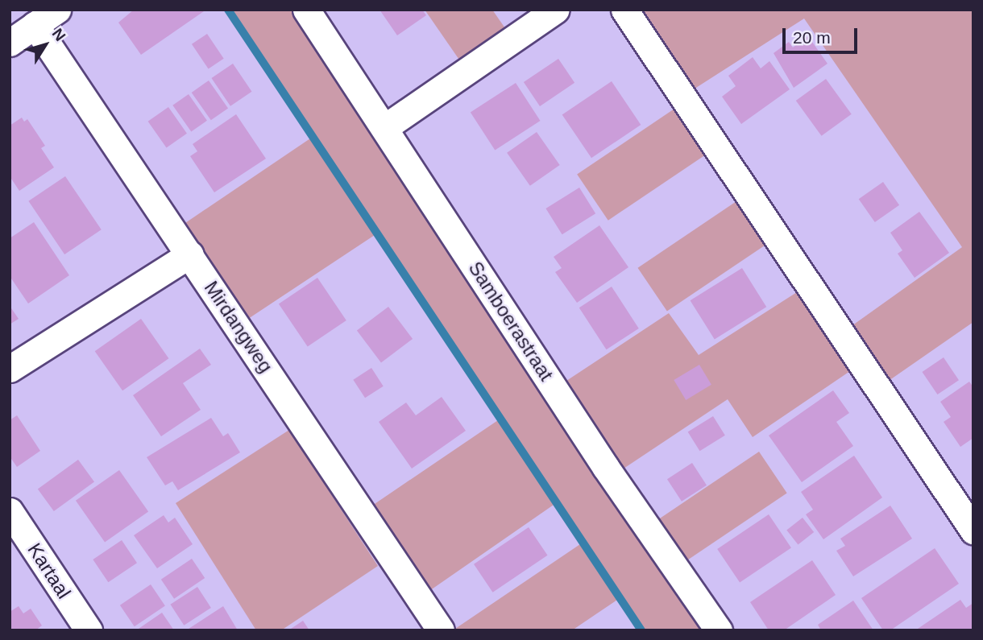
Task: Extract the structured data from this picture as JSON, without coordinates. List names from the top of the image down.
{
  "streets": {
    "street": ["Samboerastraat", "Mirdangweg", "Kartaal"]
  },
  "scale_bar": "20 m",
  "north": "top right"
}
